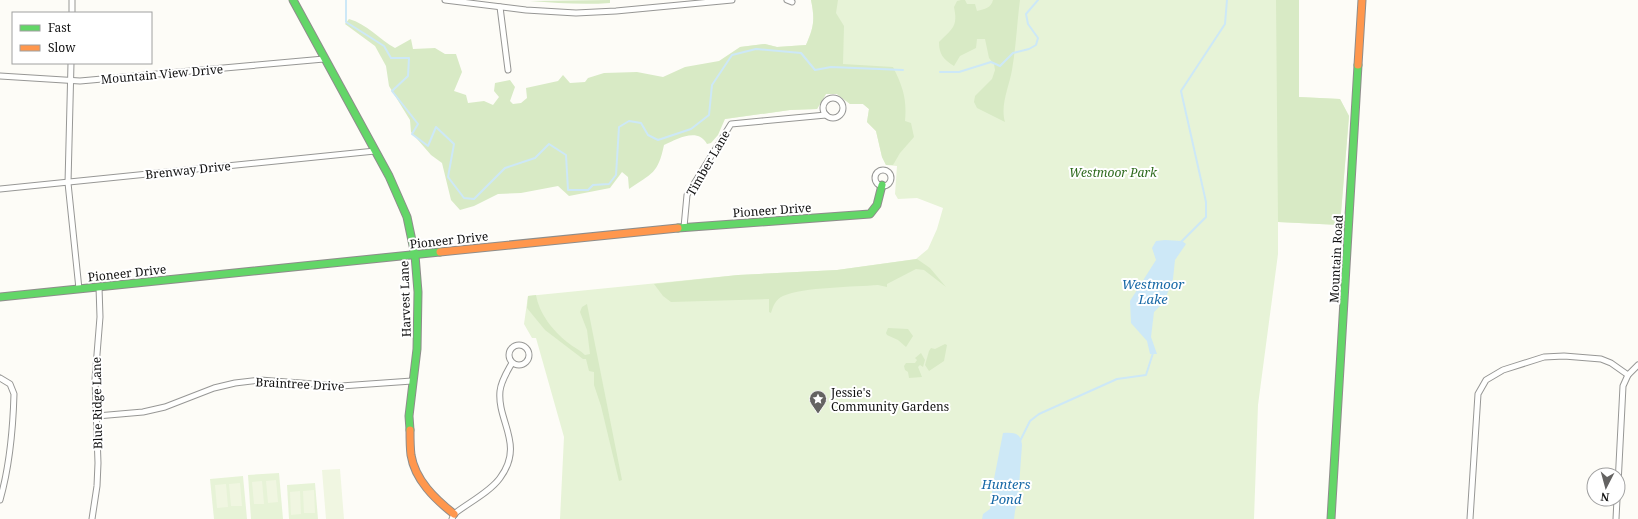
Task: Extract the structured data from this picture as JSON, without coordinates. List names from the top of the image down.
{
  "streets": {
    "street": [
      "Mountain View Drive",
      "Timber Lane",
      "Brenway Drive",
      "Pioneer Drive",
      "Mountain Road",
      "Harvest Lane",
      "Braintree Drive",
      "Blue Ridge Lane"
    ]
  },
  "crossings": [
    ["Mountain View Drive", "Harvest Lane"],
    ["Timber Lane", "Pioneer Drive"],
    ["Brenway Drive", "Harvest Lane"],
    ["Pioneer Drive", "Harvest Lane"],
    ["Pioneer Drive", "Blue Ridge Lane"],
    ["Harvest Lane", "Braintree Drive"],
    ["Braintree Drive", "Blue Ridge Lane"]
  ],
  "water": ["Westmoor Lake", "Hunters Pond"],
  "parks": ["Westmoor Park"],
  "places": {
    "place": ["Jessie's Community Gardens"]
  },
  "legend": ["Fast", "Slow"],
  "north": "bottom"
}
